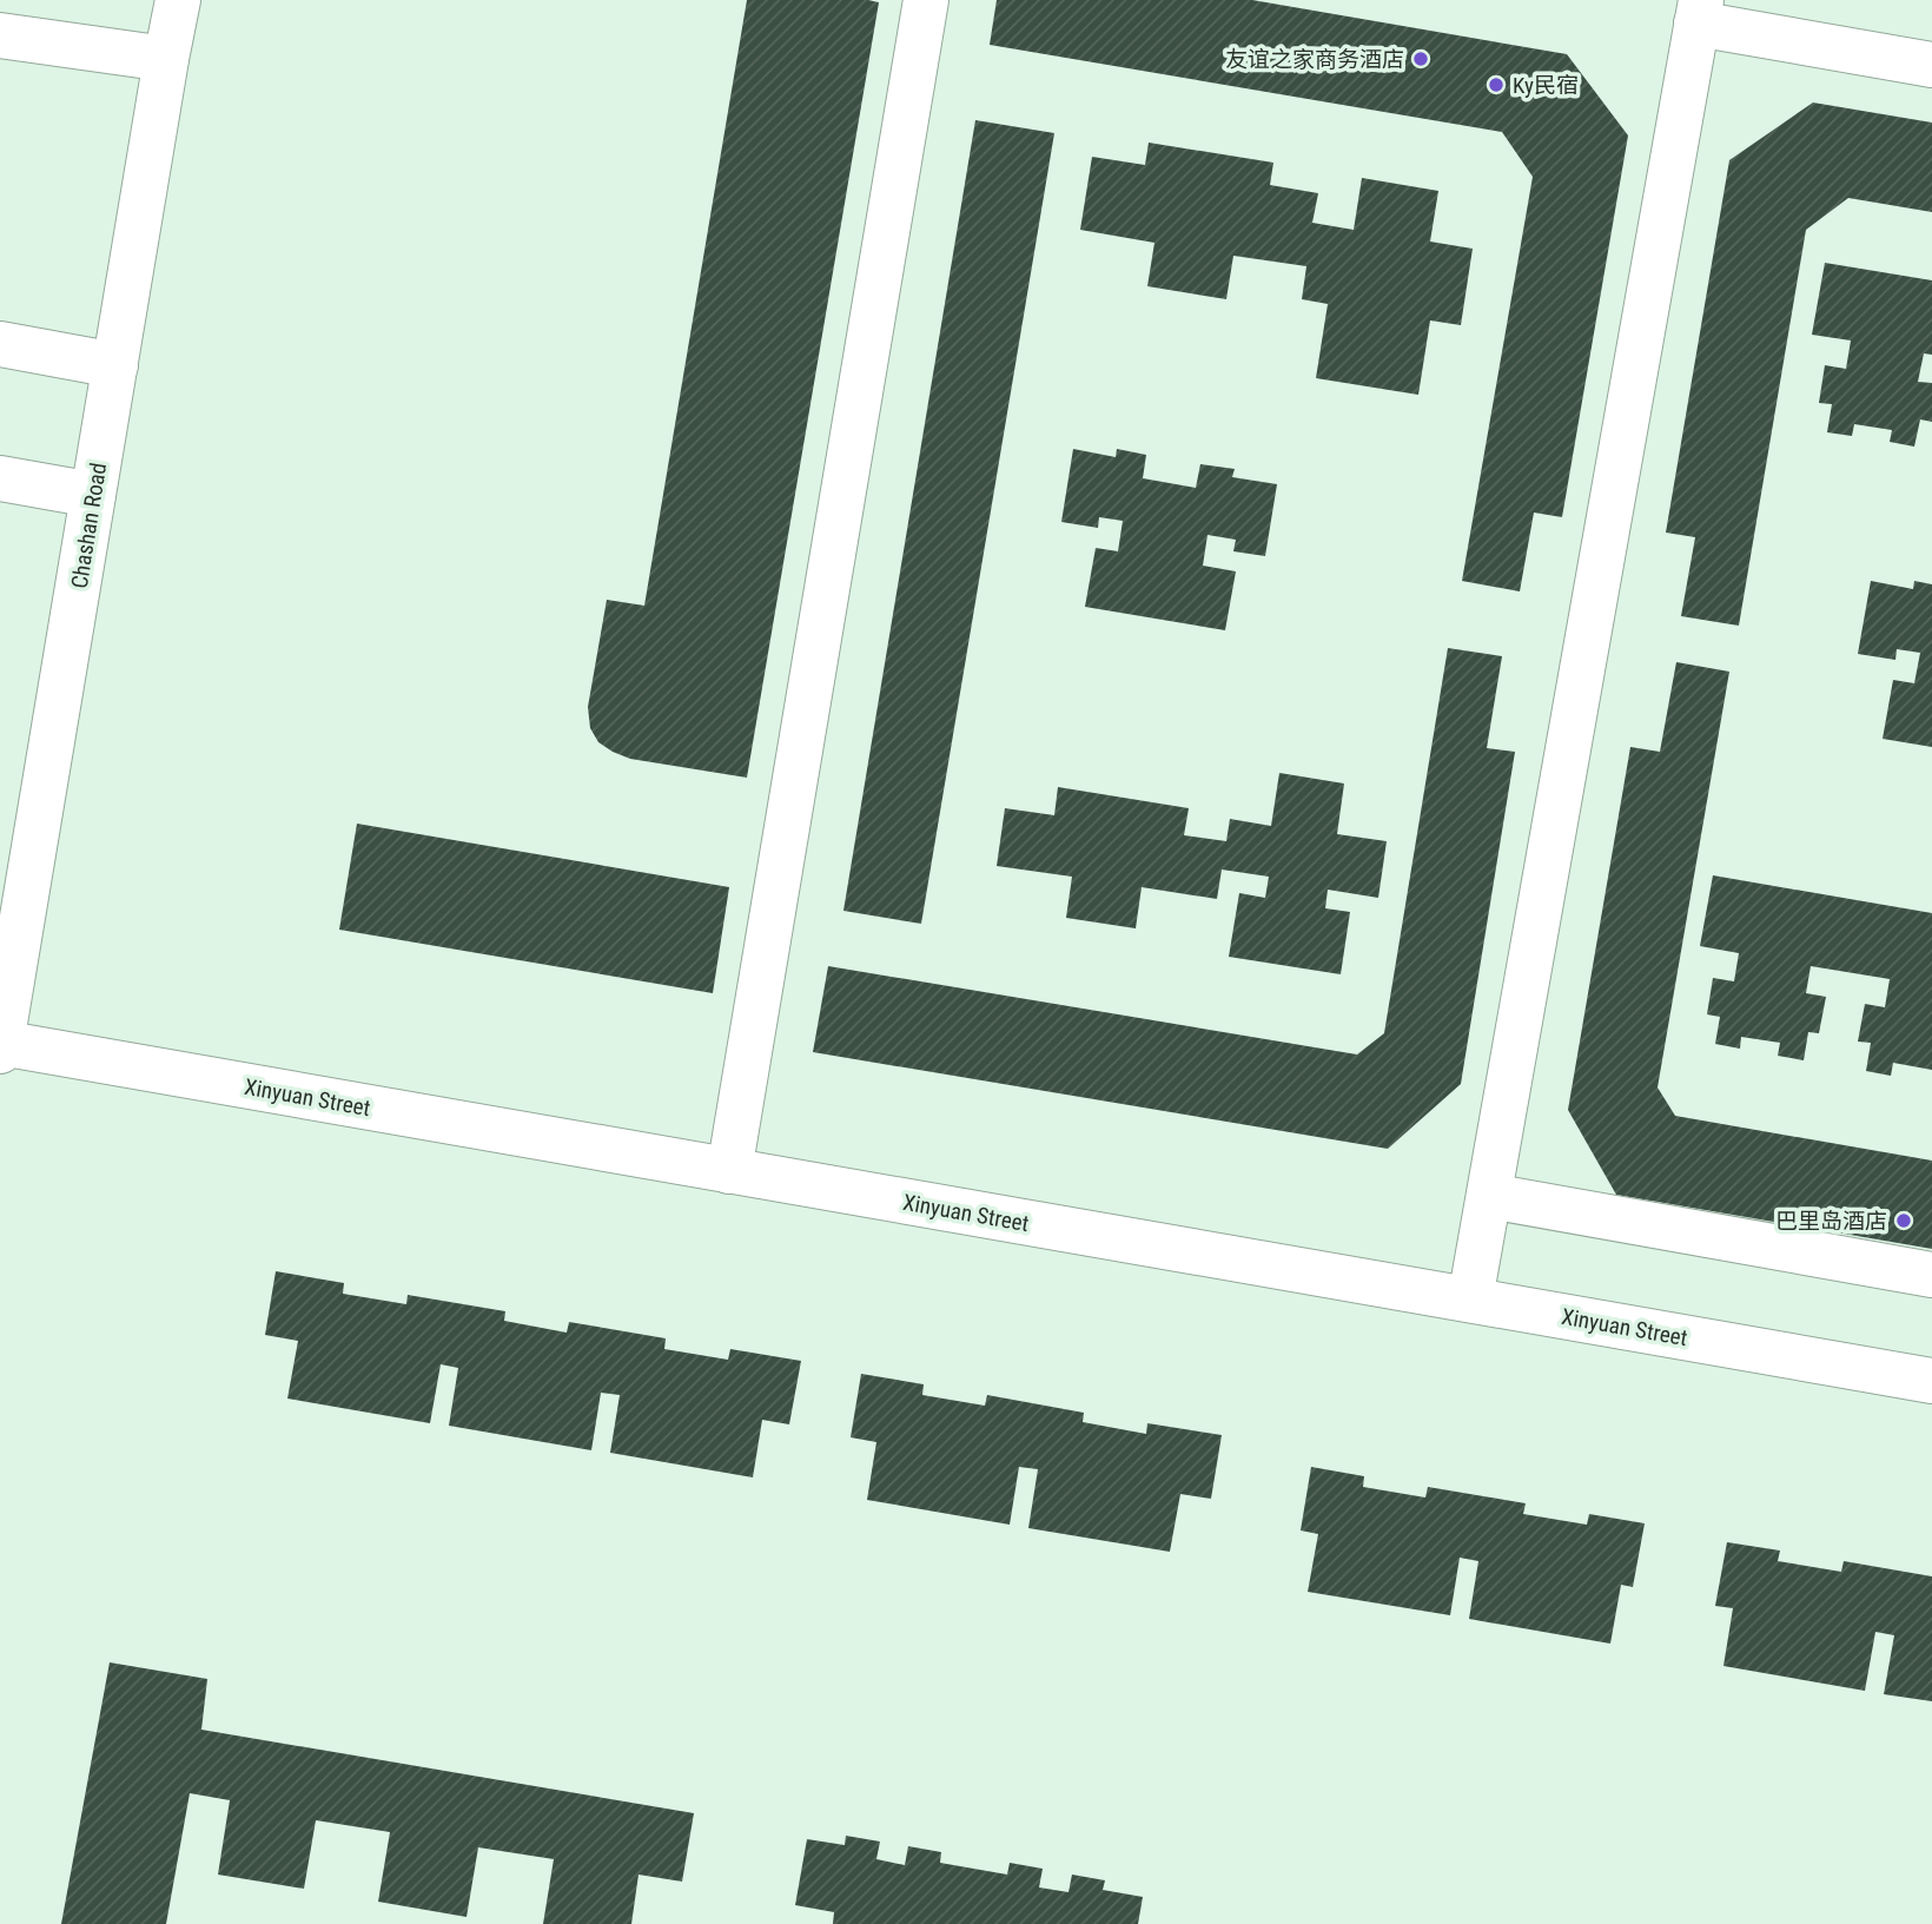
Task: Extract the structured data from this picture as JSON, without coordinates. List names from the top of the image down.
{
  "streets": {
    "street": ["Chashan Road", "Xinyuan Street"]
  },
  "crossings": [
    ["Chashan Road", "Xinyuan Street"]
  ],
  "places": ["友谊之家商务酒店", "Ky民宿", "巴里岛酒店"]
}
